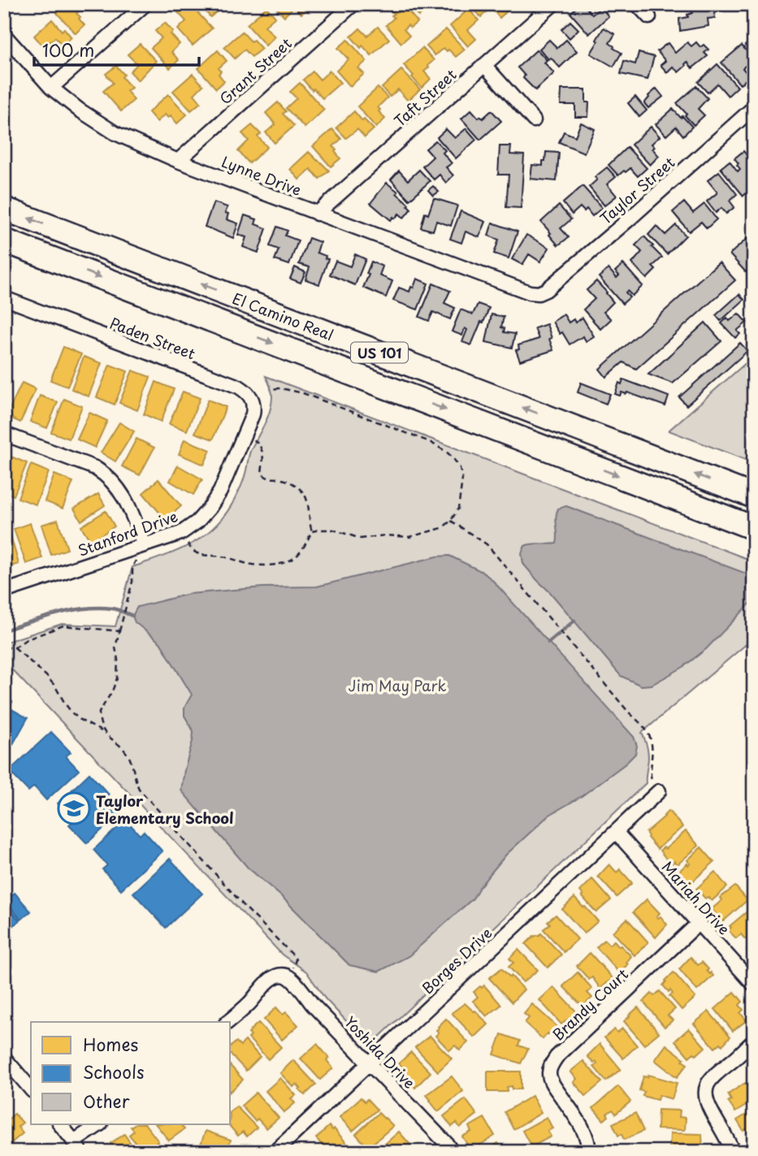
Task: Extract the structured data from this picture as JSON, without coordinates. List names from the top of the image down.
{
  "streets": {
    "highway": ["El Camino Real", "US 101"],
    "street": [
      "Grant Street",
      "Taft Street",
      "Lynne Drive",
      "Taylor Street",
      "Paden Street",
      "Stanford Drive",
      "Mariah Drive",
      "Borges Drive",
      "Brandy Court",
      "Yoshida Drive"
    ]
  },
  "crossings": [
    ["Grant Street", "Lynne Drive"],
    ["Taft Street", "Lynne Drive"],
    ["Lynne Drive", "Taylor Street"],
    ["Paden Street", "Stanford Drive"],
    ["Mariah Drive", "Borges Drive"],
    ["Mariah Drive", "Brandy Court"],
    ["Borges Drive", "Yoshida Drive"]
  ],
  "parks": ["Jim May Park"],
  "places": {
    "school or university": ["Taylor Elementary School"]
  },
  "legend": ["Homes", "Schools", "Other"],
  "scale_bar": "100 m"
}
